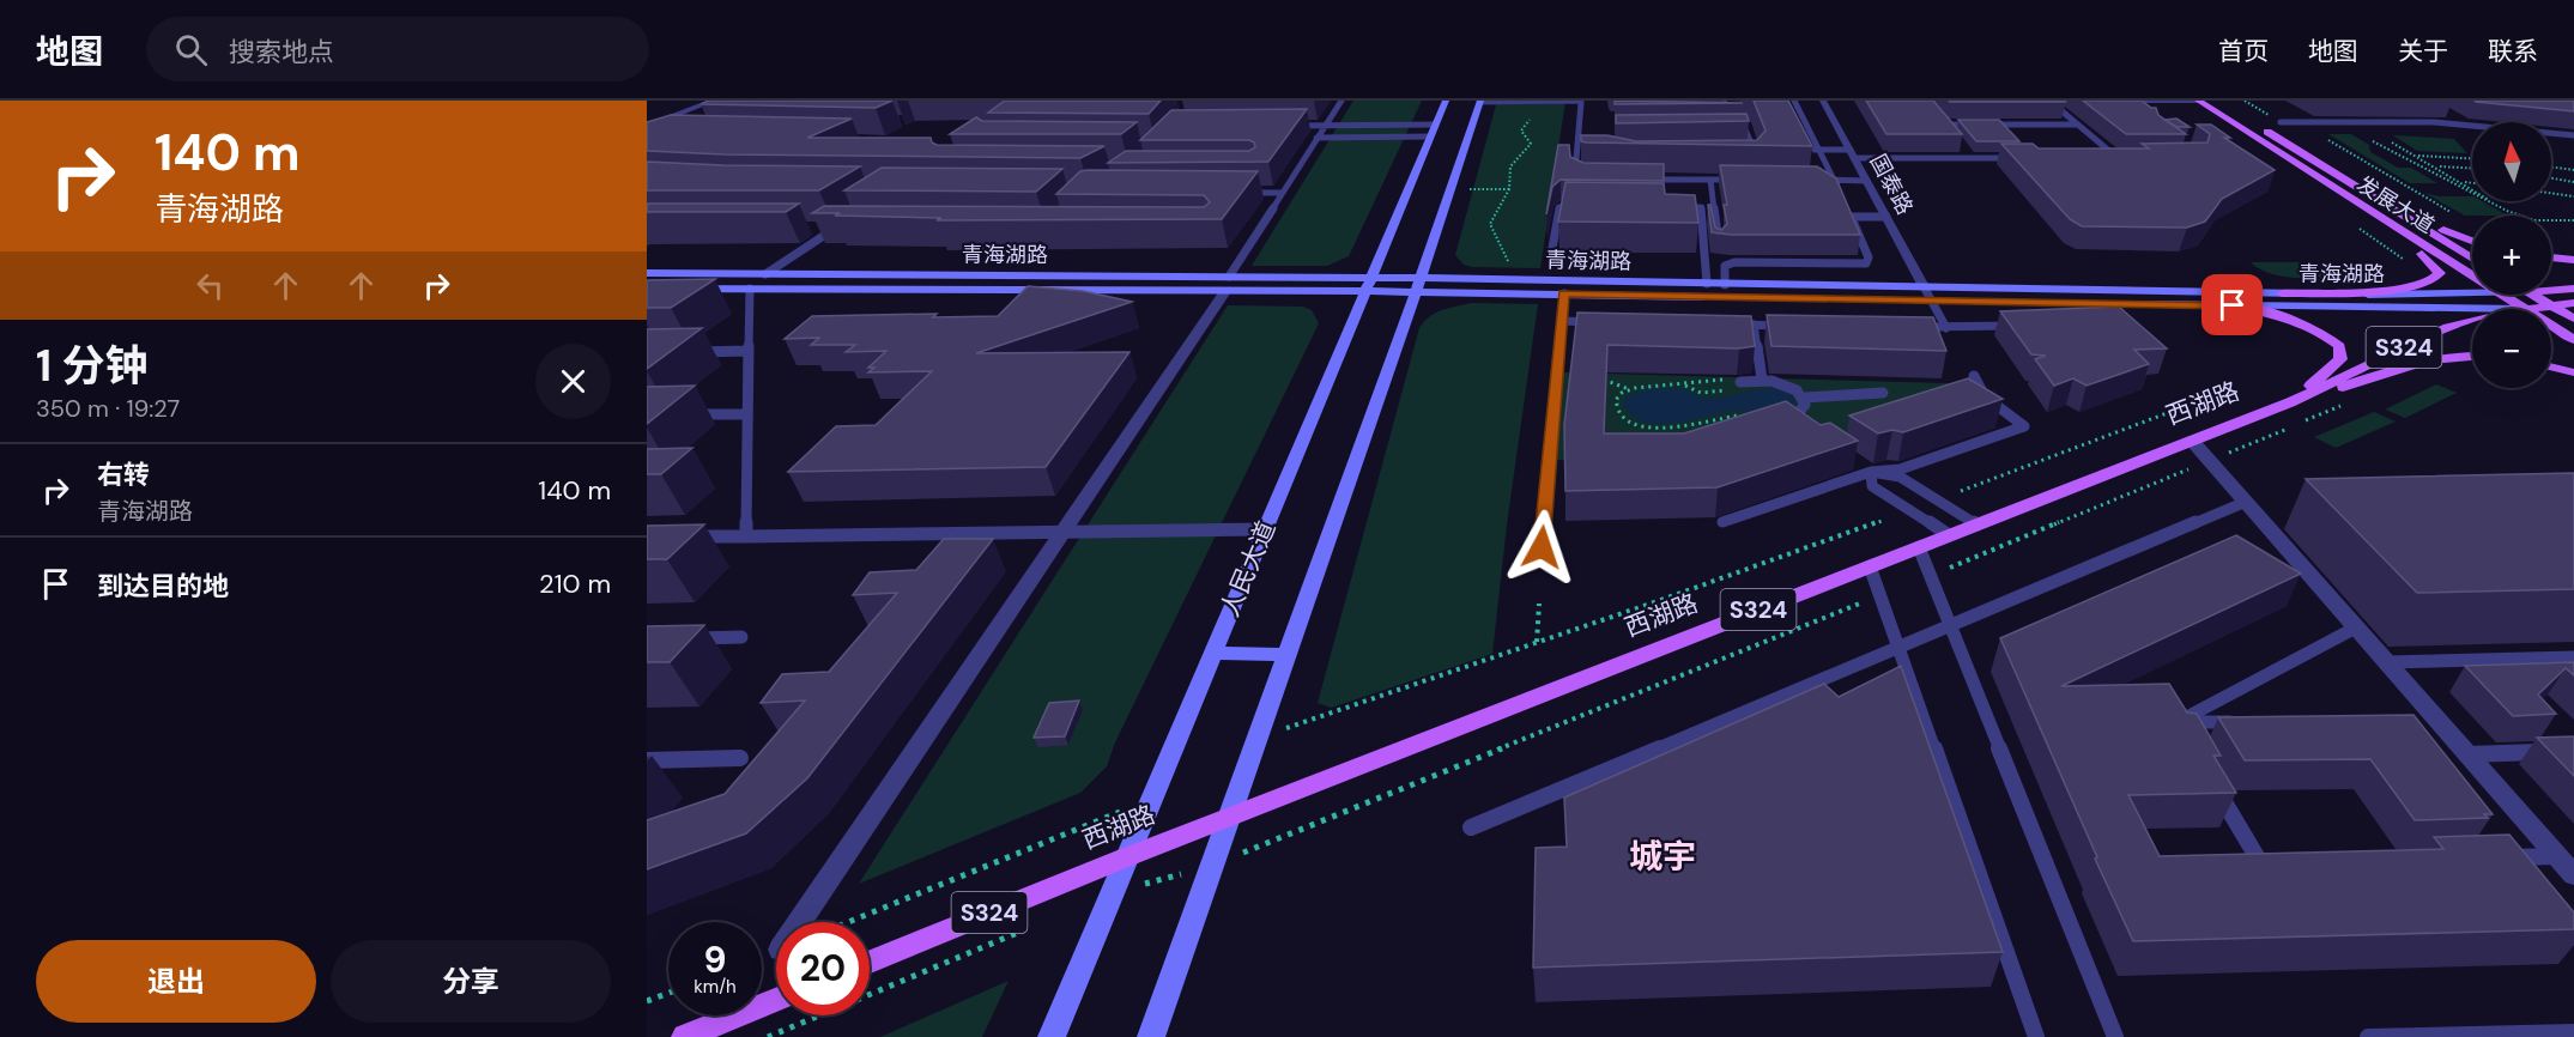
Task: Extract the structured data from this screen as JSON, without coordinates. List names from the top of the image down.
{
  "streets": {
    "main road": [
      "发展大道",
      "青海湖路",
      "S324",
      "西湖路",
      "人民大道"
    ],
    "street": ["国泰路"]
  },
  "crossings": [
    ["国泰路", "青海湖路"],
    ["发展大道", "青海湖路"],
    ["发展大道", "西湖路"],
    ["青海湖路", "西湖路"],
    ["青海湖路", "人民大道"],
    ["西湖路", "人民大道"]
  ],
  "districts": ["城宇"],
  "north": "top",
  "page": {
    "header": "地图",
    "search": "搜索地点",
    "nav": [
      "首页",
      "地图",
      "关于",
      "联系"
    ],
    "turn": ["140 m", "青海湖路"],
    "map_buttons": ["+", "−"],
    "heading": ["1 分钟", "350 m · 19:27"],
    "list": [
      {
        "name": "右转",
        "note": "青海湖路",
        "value": "140 m"
      },
      {
        "name": "到达目的地",
        "value": "210 m"
      }
    ],
    "speed": "9 km/h",
    "limit": "20",
    "buttons": ["退出", "分享"]
  }
}
